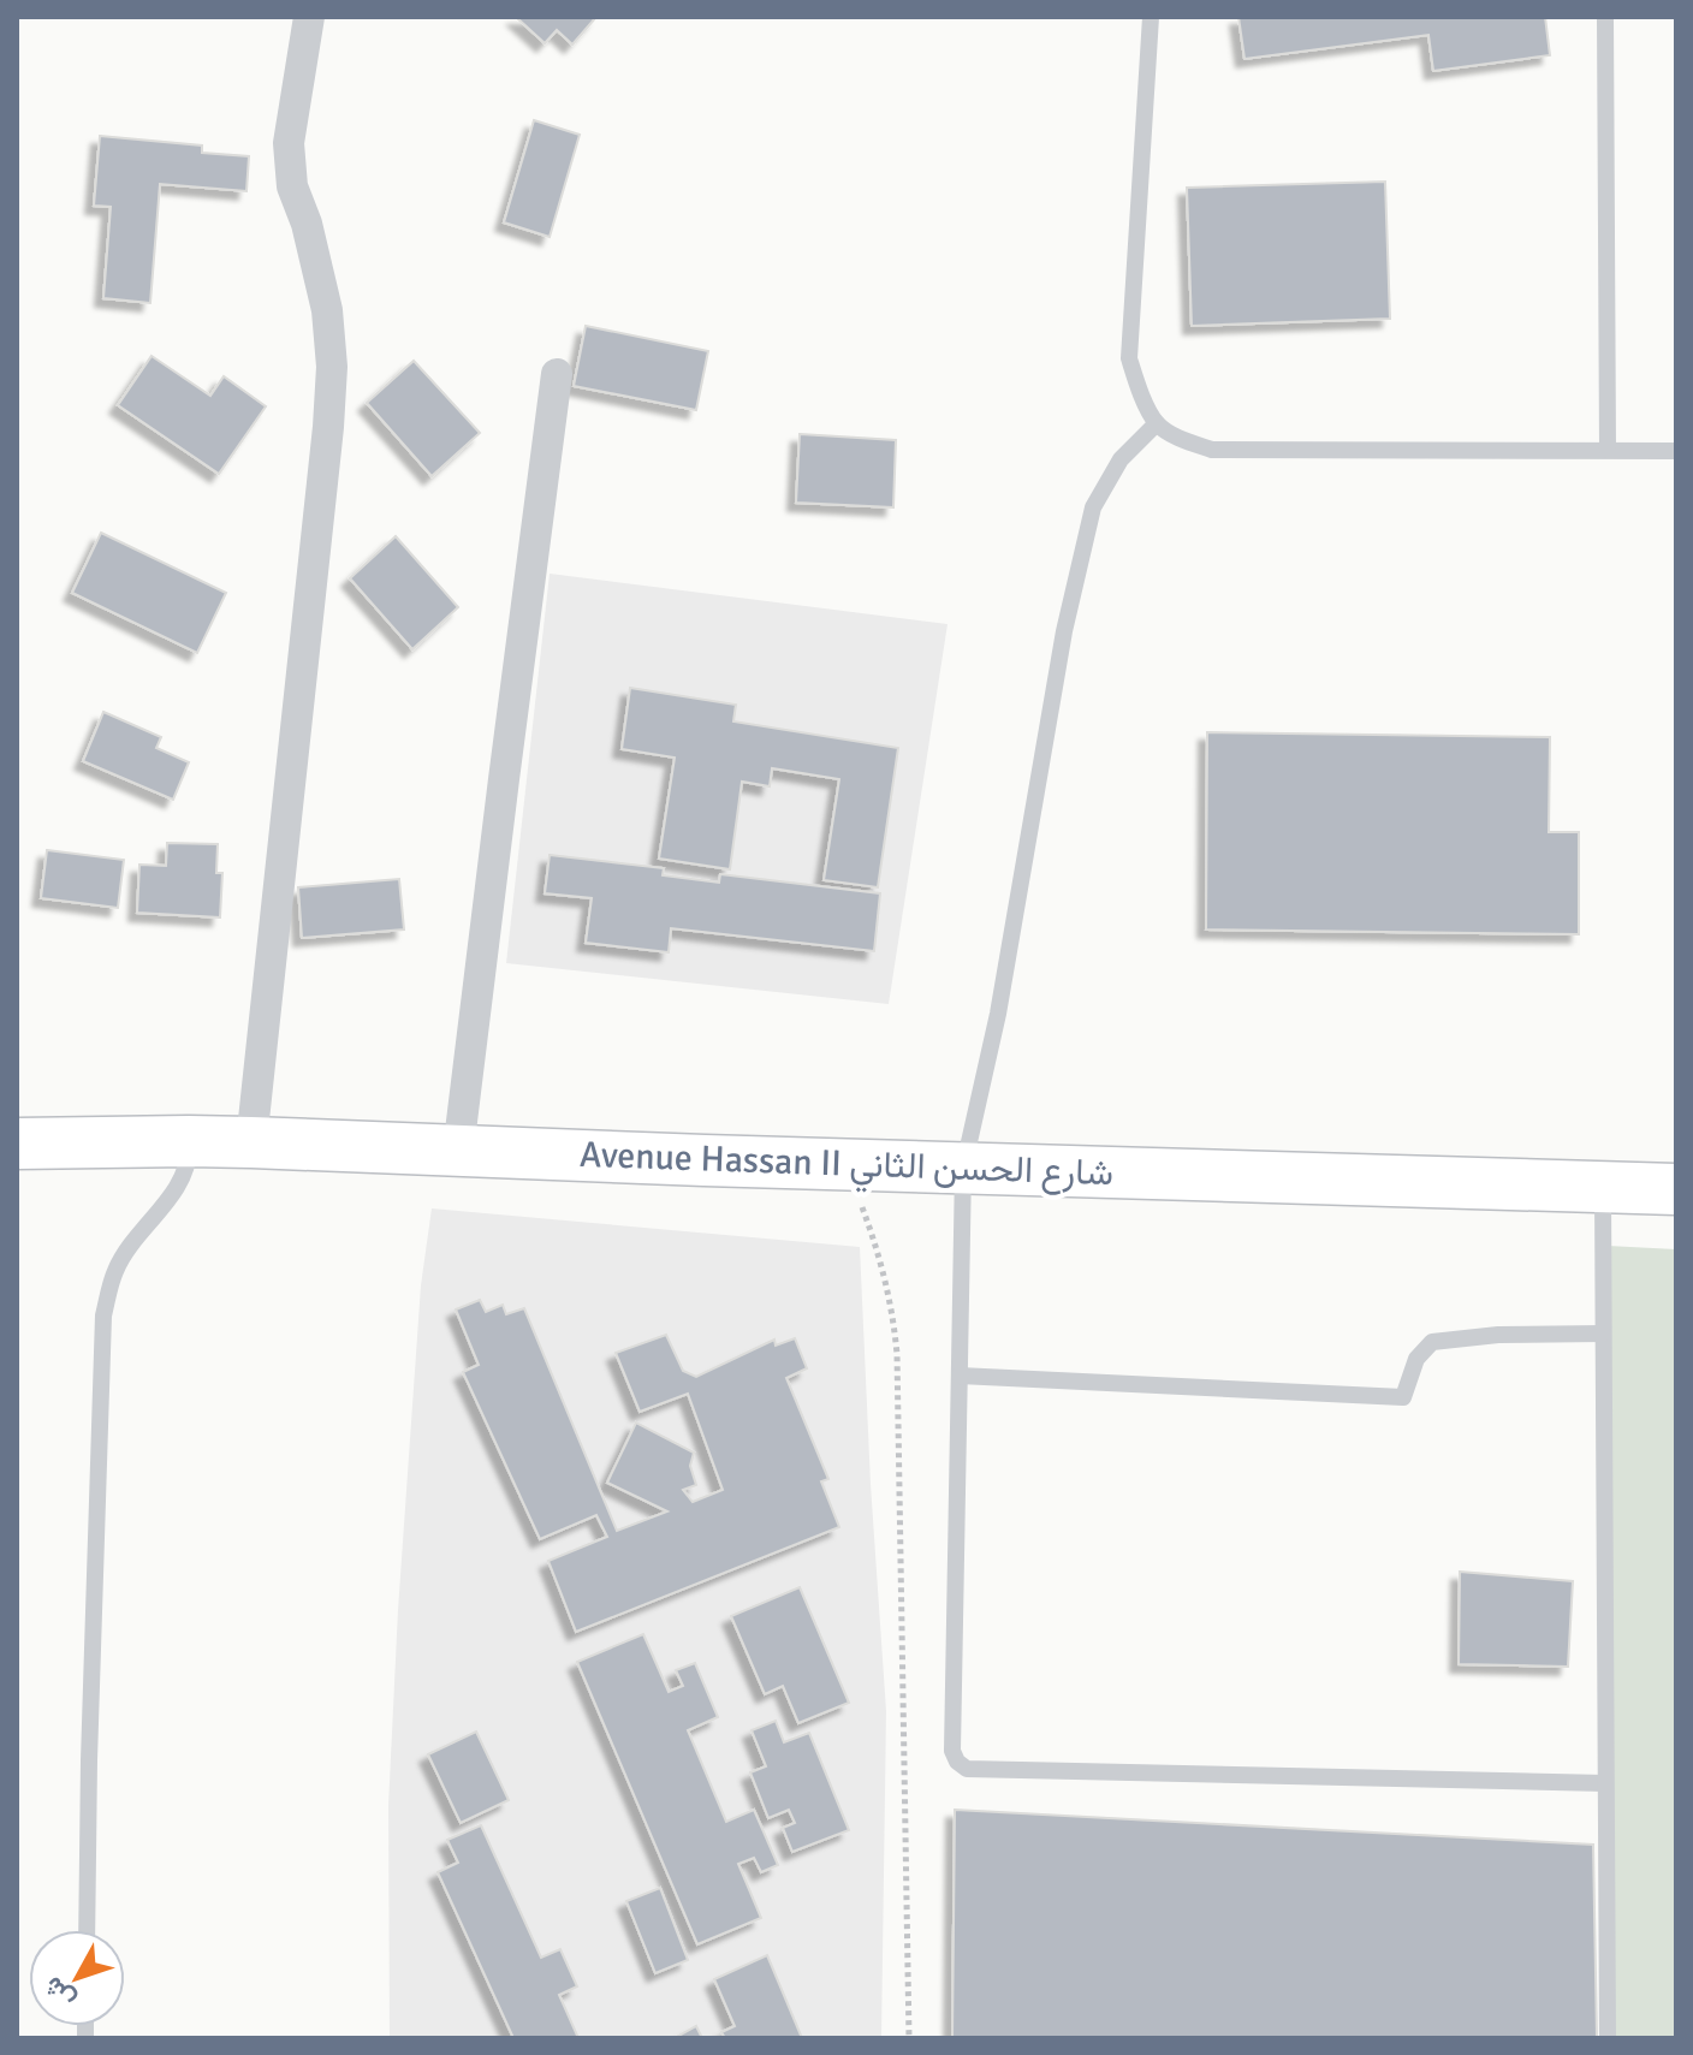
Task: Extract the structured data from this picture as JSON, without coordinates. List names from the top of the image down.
{
  "streets": {
    "main road": ["Avenue Hassan II شارع الحسن الثاني"]
  },
  "north": "bottom left"
}
